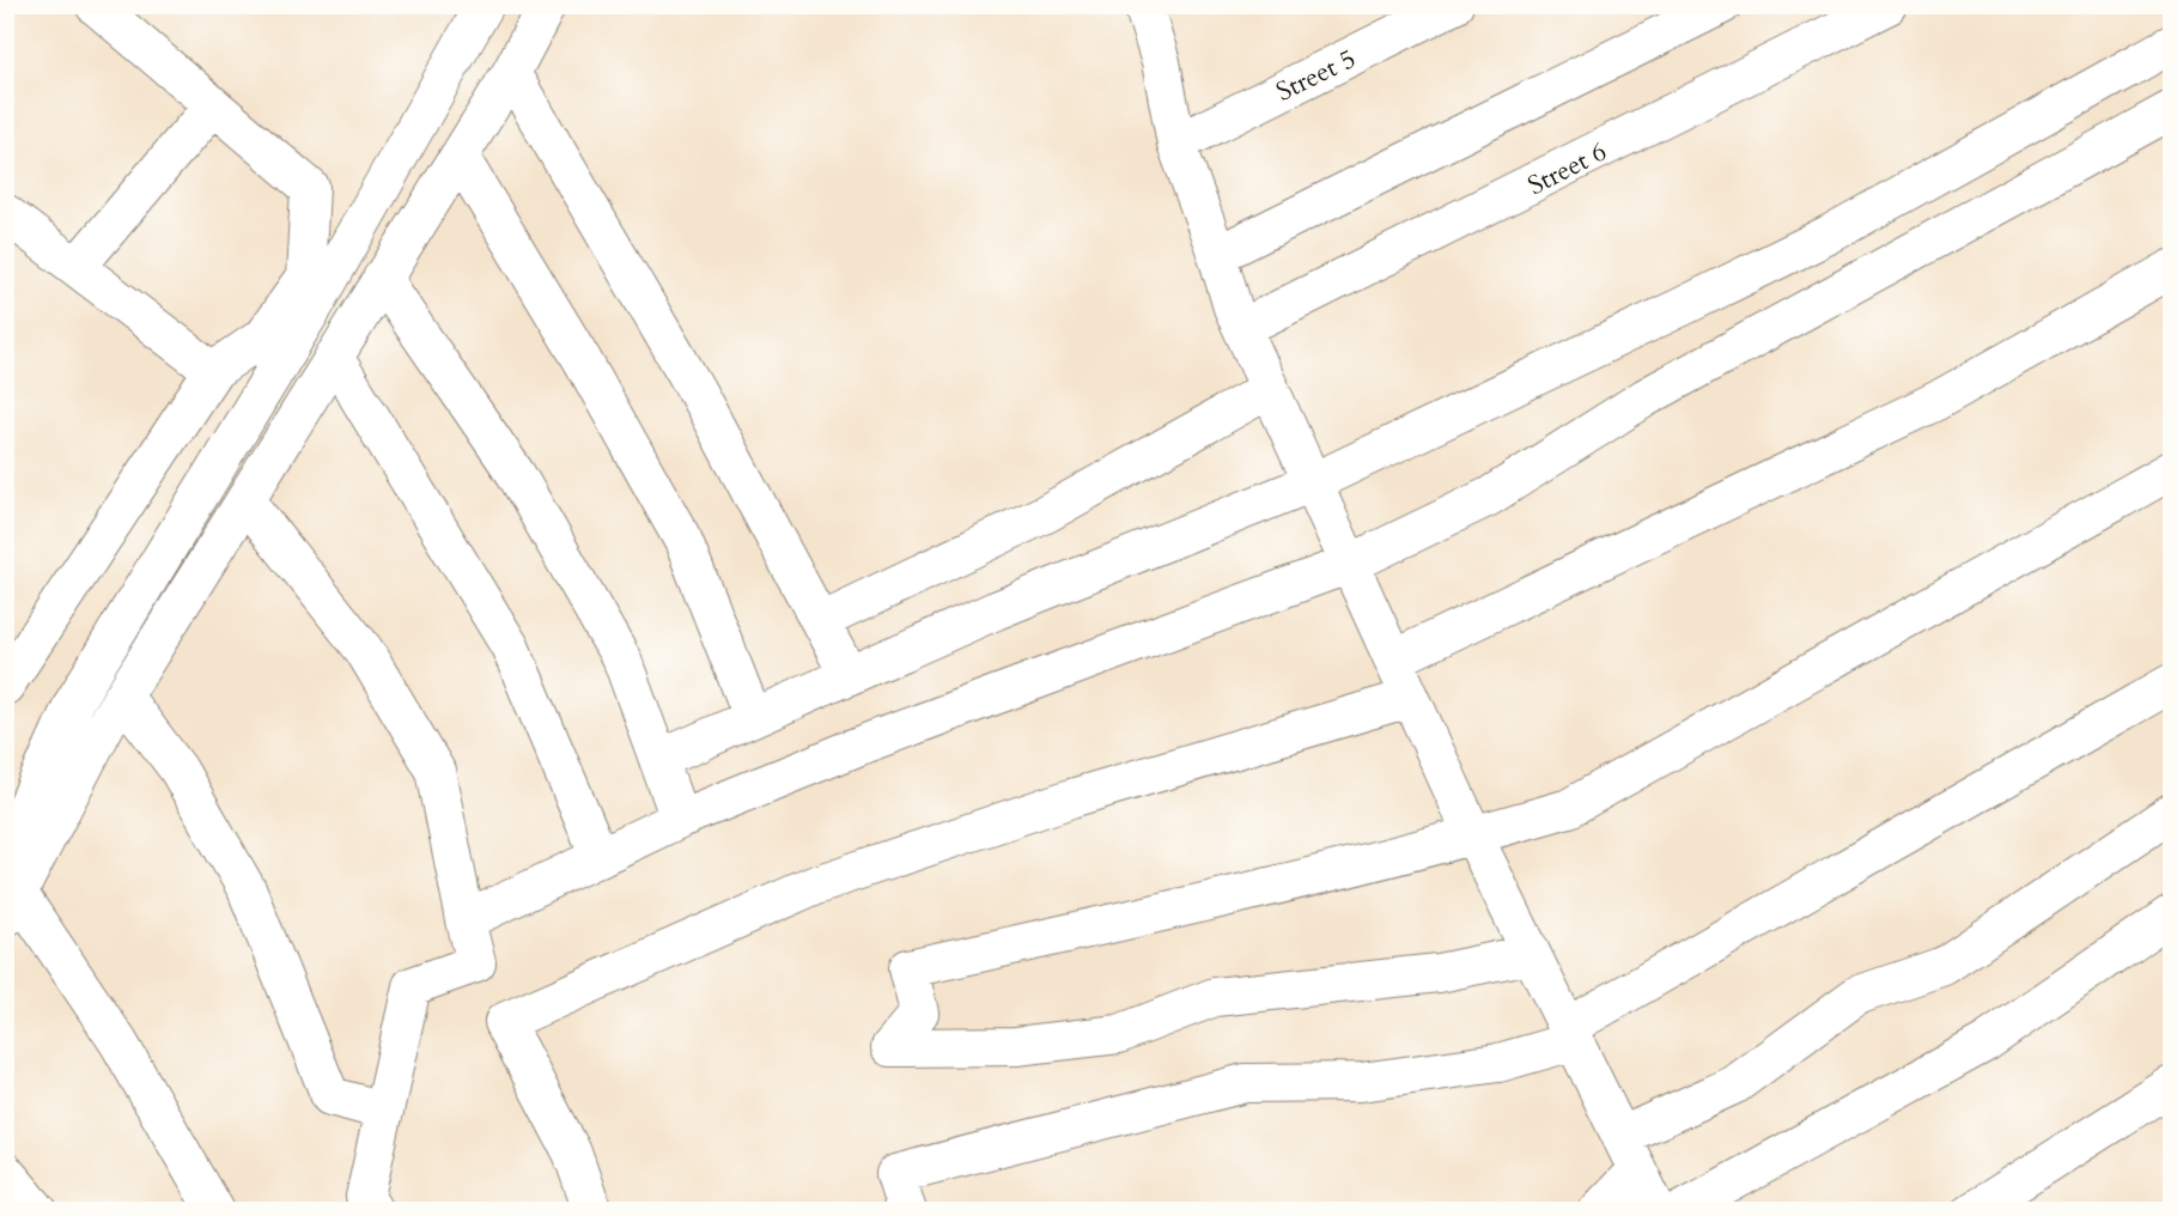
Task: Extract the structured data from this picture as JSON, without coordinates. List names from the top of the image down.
{
  "streets": {
    "street": ["Street 5", "Street 6"]
  }
}
